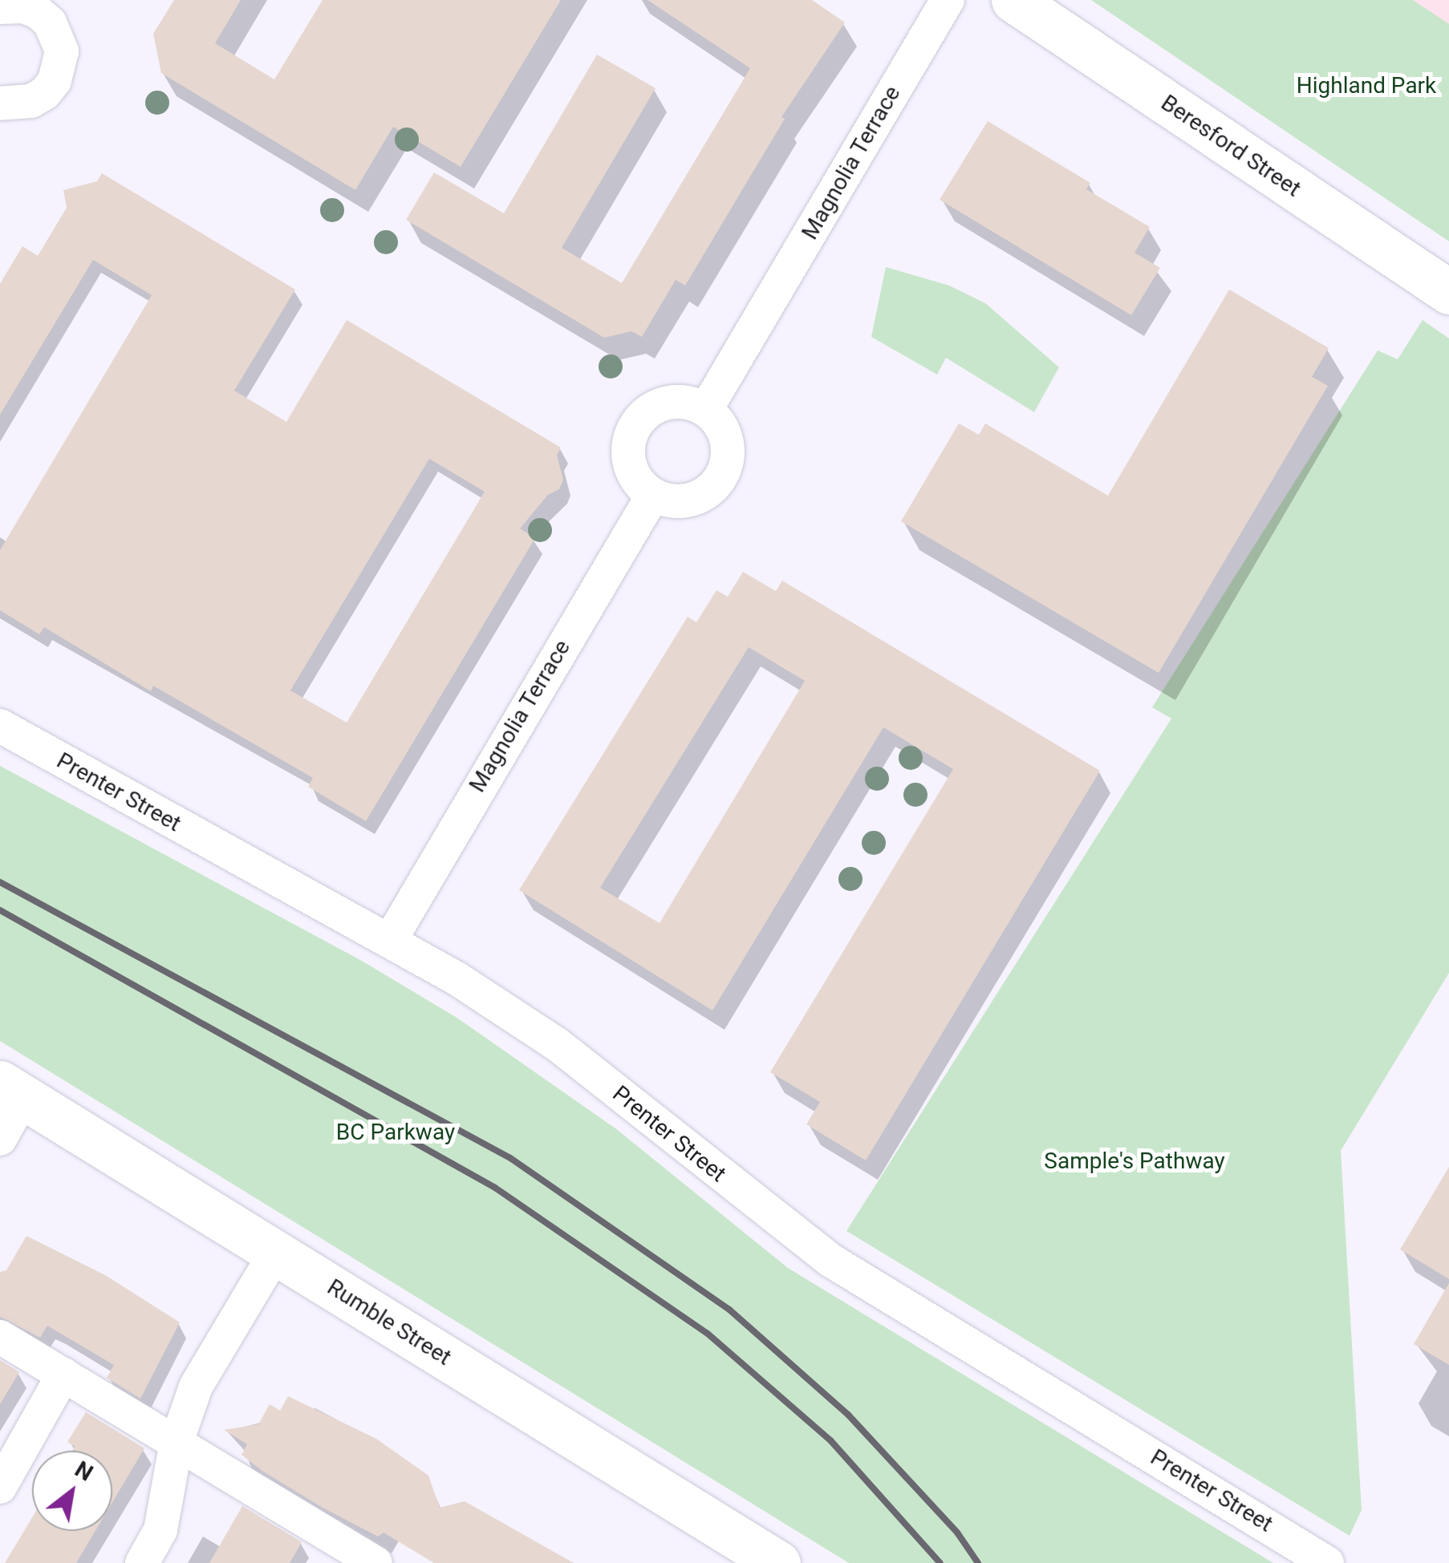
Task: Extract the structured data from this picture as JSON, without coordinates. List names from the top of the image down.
{
  "streets": {
    "street": [
      "Beresford Street",
      "Magnolia Terrace",
      "Prenter Street",
      "Rumble Street"
    ]
  },
  "crossings": [
    ["Magnolia Terrace", "Prenter Street"]
  ],
  "parks": ["Highland Park", "BC Parkway", "Sample's Pathway"],
  "north": "top right"
}
